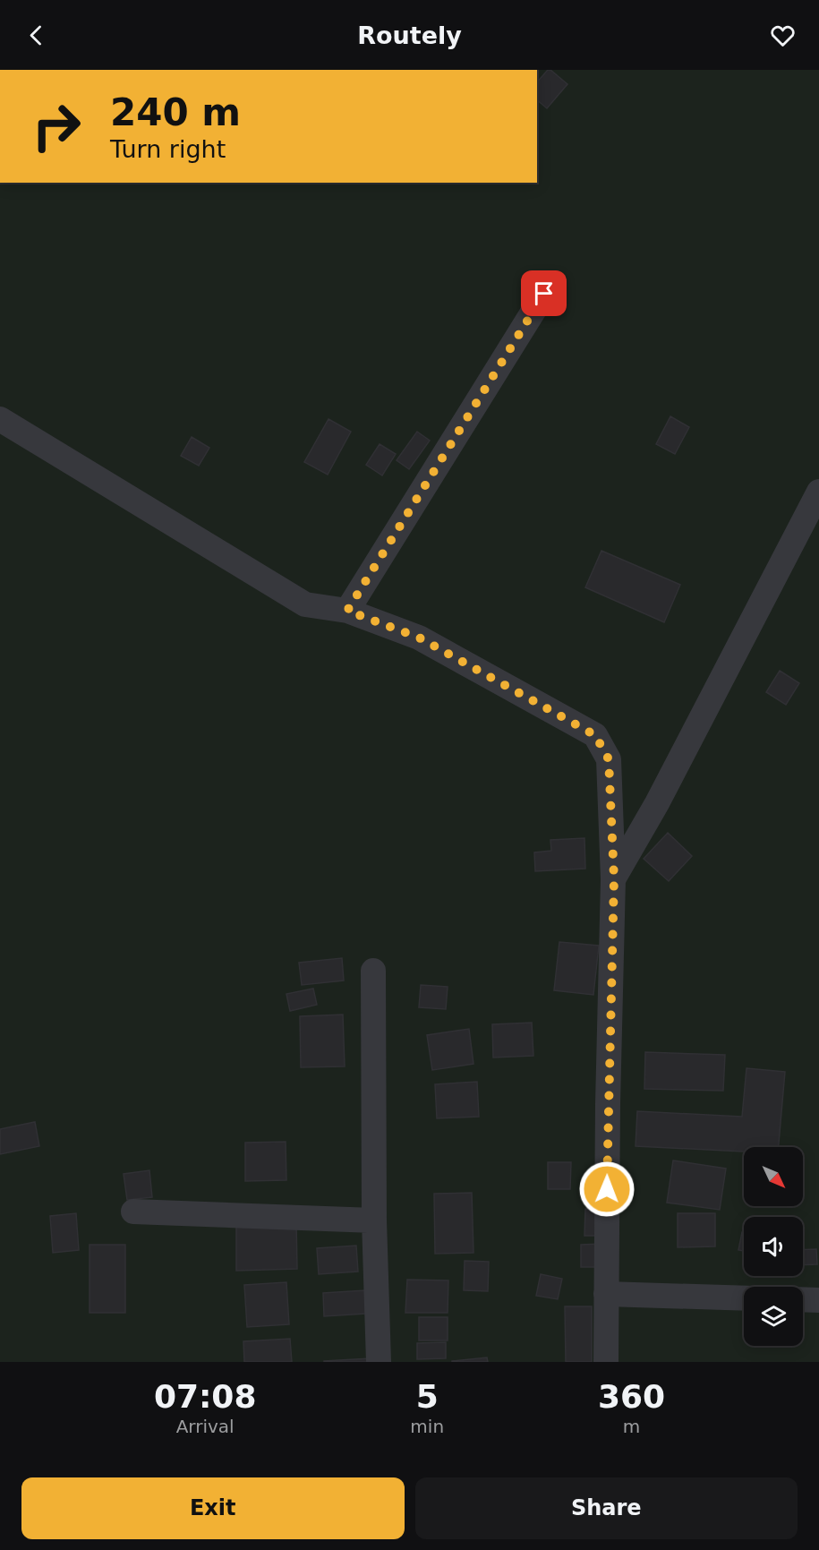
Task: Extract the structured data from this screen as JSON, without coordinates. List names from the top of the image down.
{
  "north": "bottom right",
  "page": {
    "header": "Routely",
    "turn": ["240 m", "Turn right"],
    "eta": [
      "07:08",
      "Arrival",
      "5",
      "min",
      "360",
      "m"
    ],
    "buttons": ["Exit", "Share"]
  }
}
